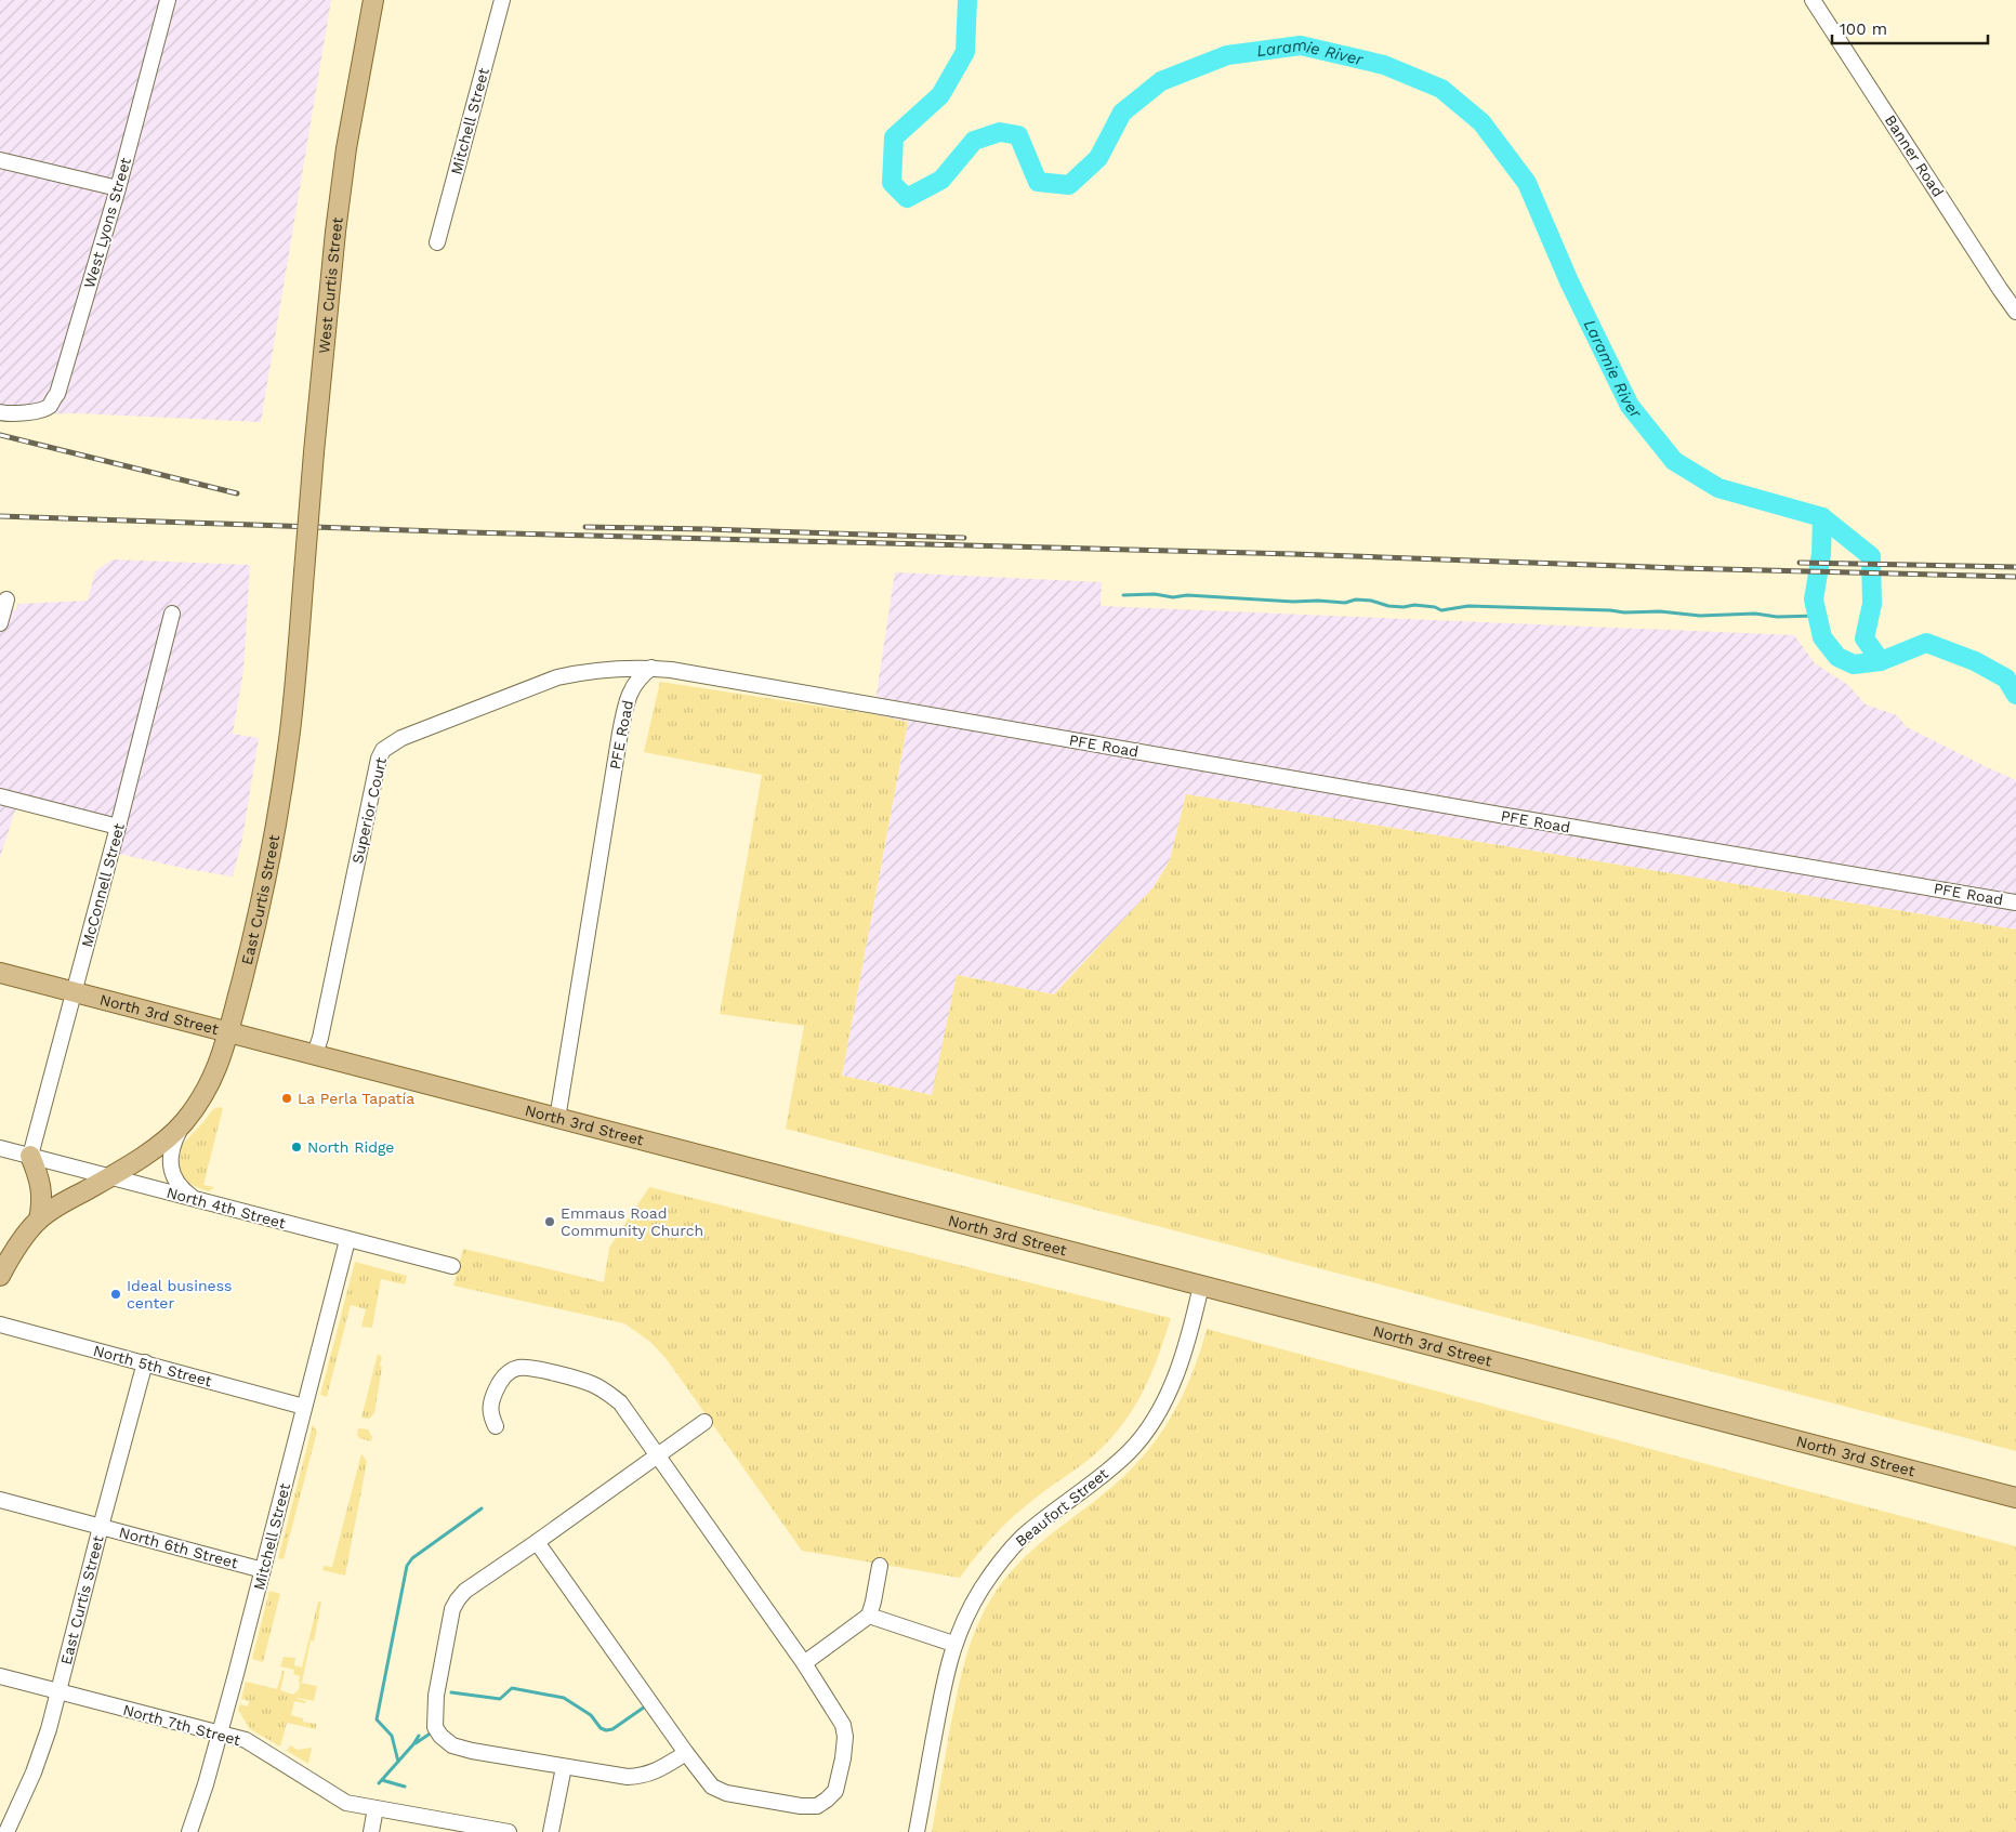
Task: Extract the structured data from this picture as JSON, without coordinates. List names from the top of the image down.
{
  "streets": {
    "main road": ["West Curtis Street", "East Curtis Street", "North 3rd Street"],
    "street": [
      "Mitchell Street",
      "Banner Road",
      "West Lyons Street",
      "PFE Road",
      "Superior Court",
      "McConnell Street",
      "North 4th Street",
      "North 5th Street",
      "Beaufort Street",
      "North 6th Street",
      "North 7th Street"
    ]
  },
  "crossings": [
    ["Mitchell Street", "North 4th Street"],
    ["Mitchell Street", "North 5th Street"],
    ["Mitchell Street", "North 6th Street"],
    ["Mitchell Street", "North 7th Street"],
    ["West Curtis Street", "East Curtis Street"],
    ["PFE Road", "Superior Court"],
    ["PFE Road", "North 3rd Street"],
    ["Superior Court", "North 3rd Street"],
    ["McConnell Street", "North 3rd Street"],
    ["McConnell Street", "North 4th Street"],
    ["East Curtis Street", "North 3rd Street"],
    ["East Curtis Street", "North 4th Street"],
    ["East Curtis Street", "North 5th Street"],
    ["East Curtis Street", "North 6th Street"],
    ["East Curtis Street", "North 7th Street"],
    ["North 3rd Street", "Beaufort Street"]
  ],
  "water": ["Laramie River"],
  "places": [
    "La Perla Tapatía",
    "North Ridge",
    "Emmaus Road Community Church",
    "Ideal business center"
  ],
  "scale_bar": "100 m"
}
